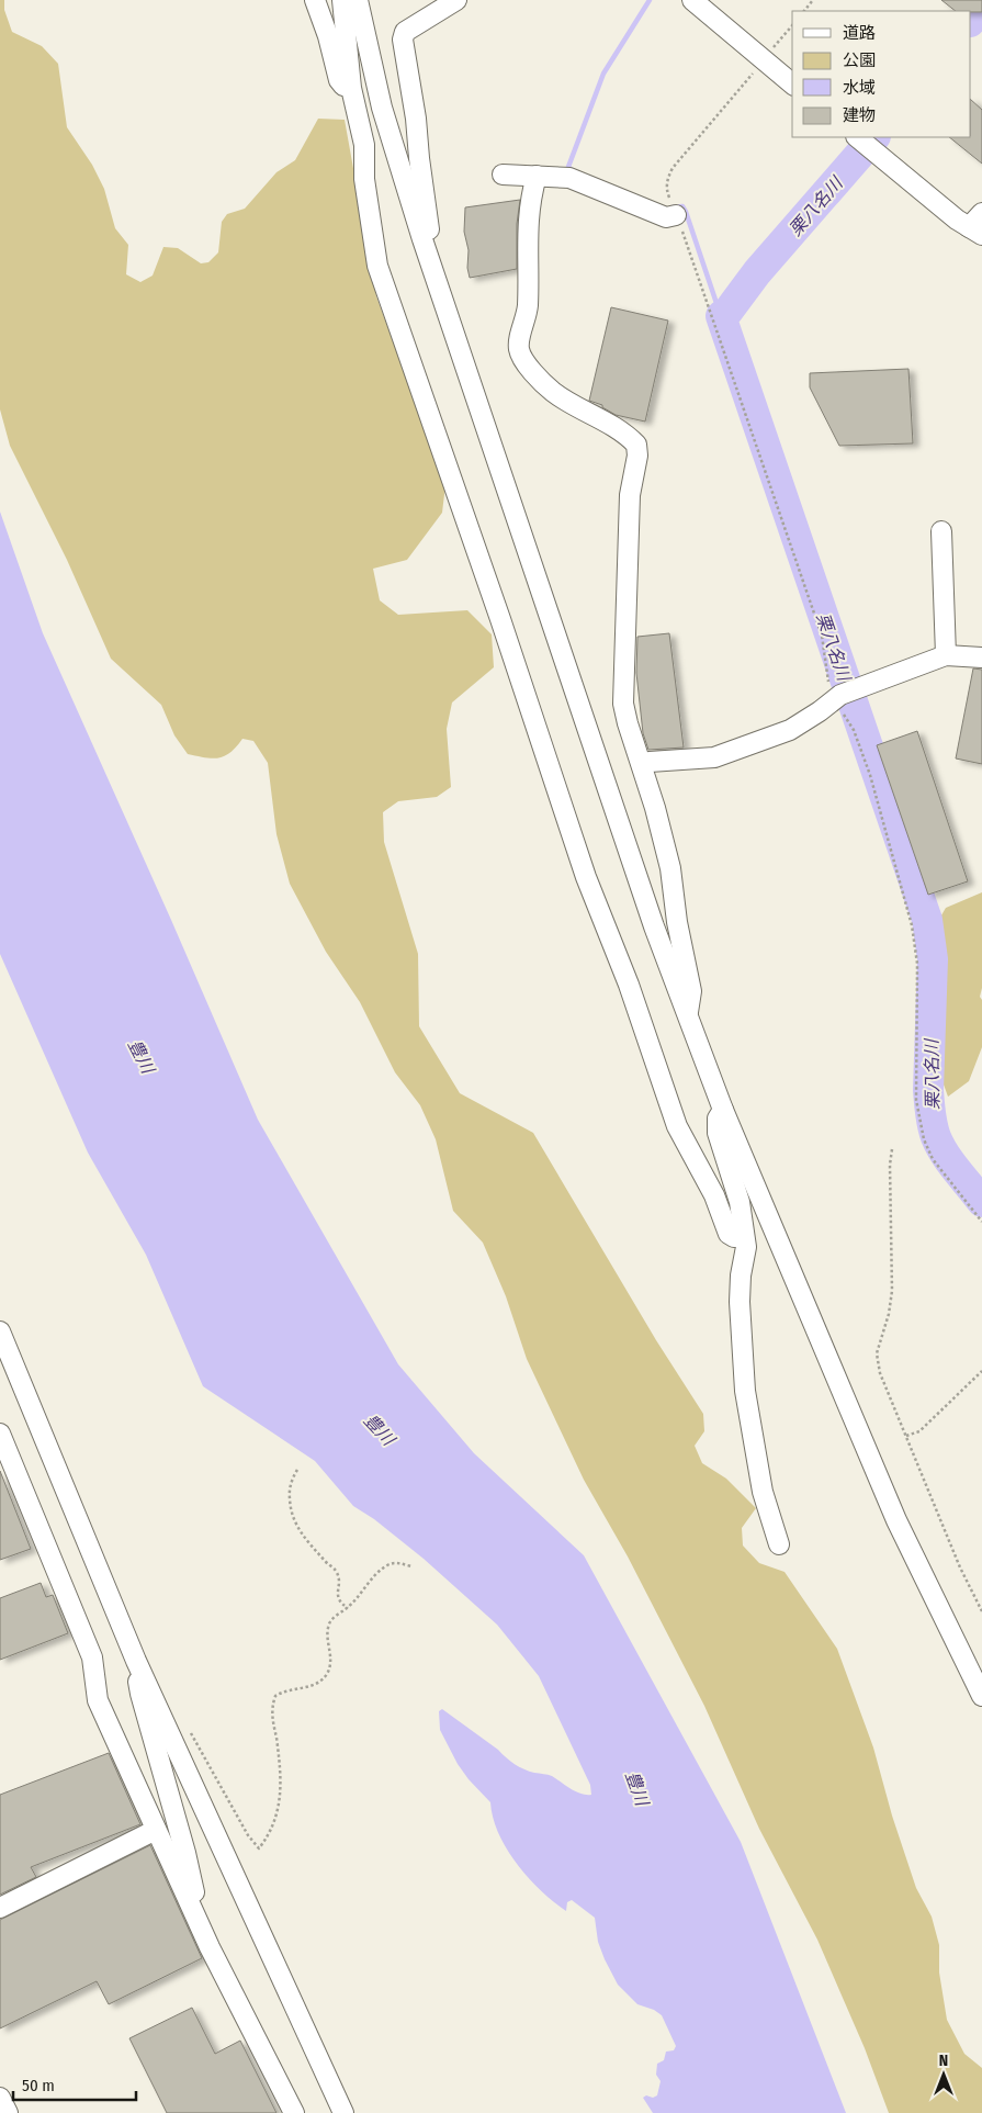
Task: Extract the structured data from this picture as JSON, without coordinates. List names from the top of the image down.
{
  "water": ["栗八名川", "豊川"],
  "legend": [
    "道路",
    "公園",
    "水域",
    "建物"
  ],
  "scale_bar": "50 m",
  "north": "top"
}
